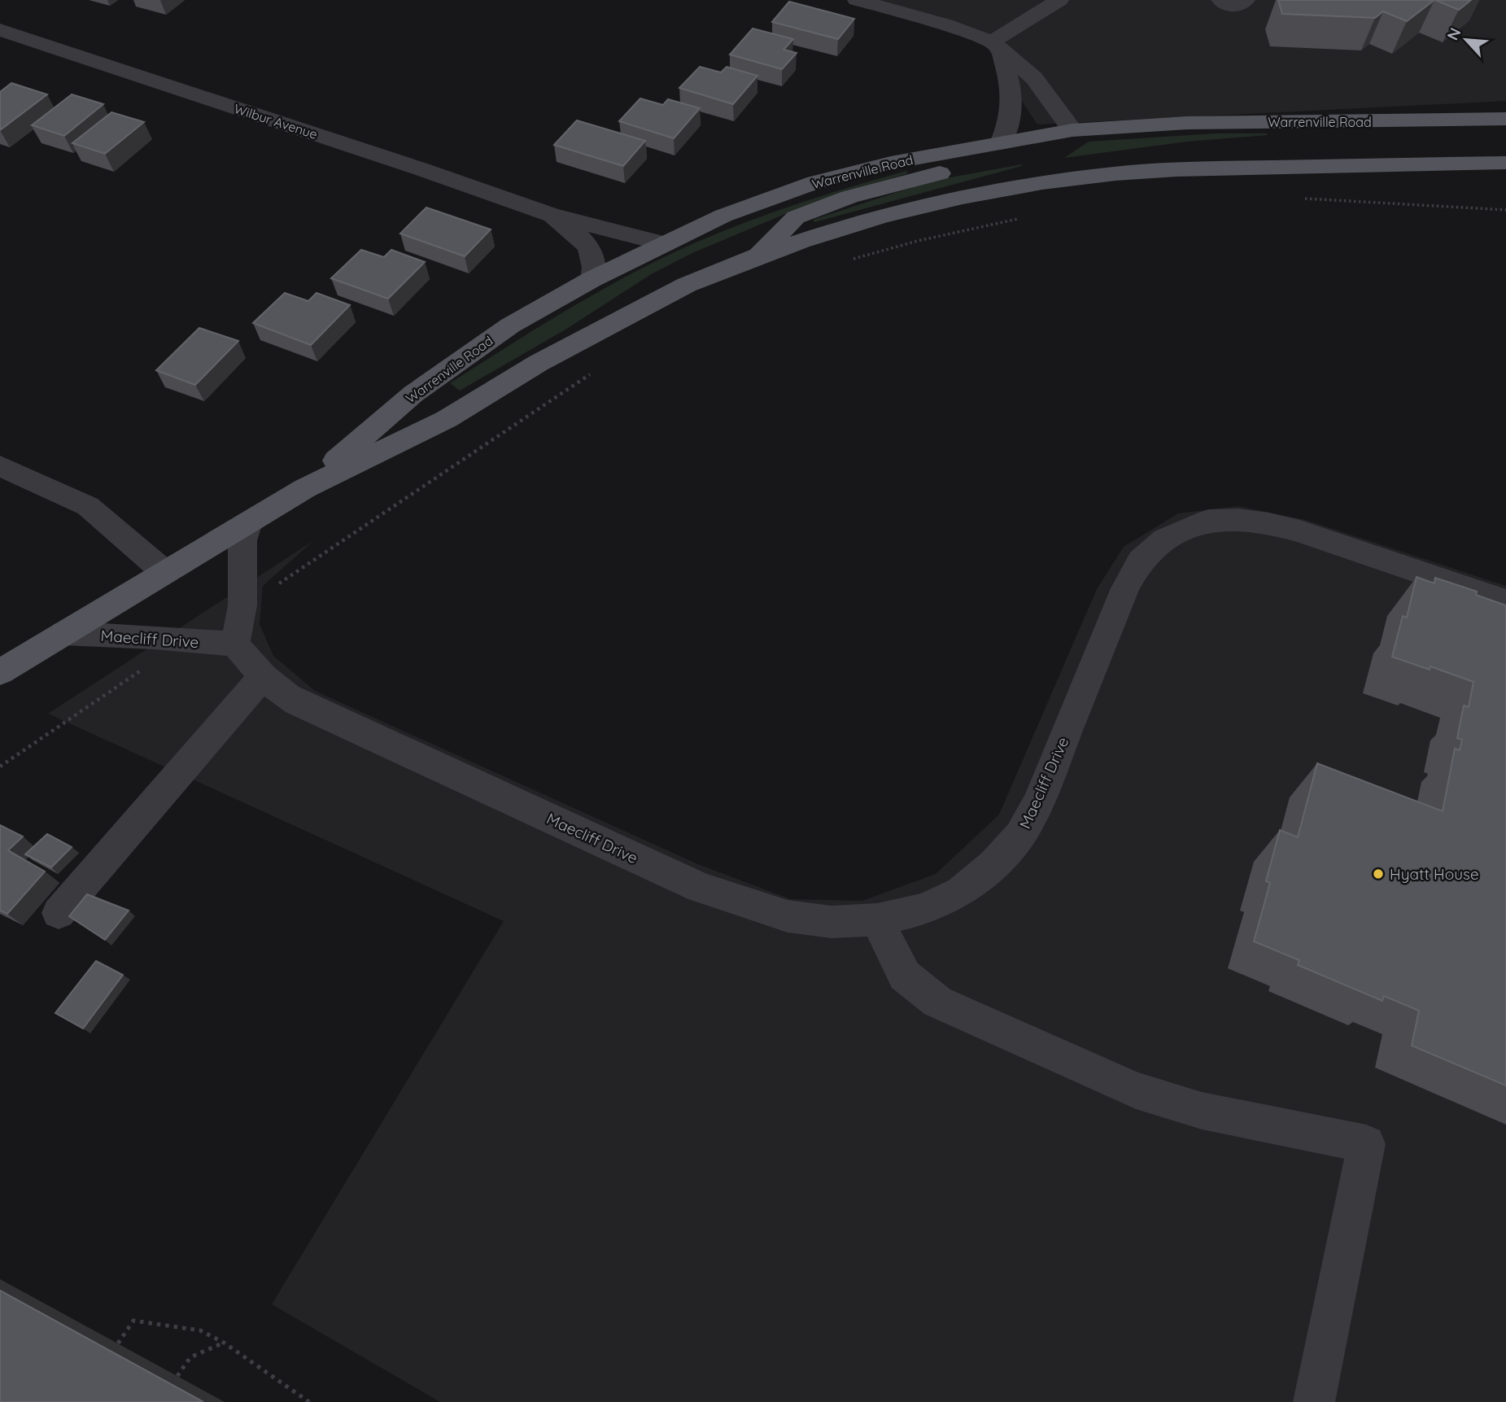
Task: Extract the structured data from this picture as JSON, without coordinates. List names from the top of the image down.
{
  "streets": {
    "main road": ["Warrenville Road"],
    "street": ["Wilbur Avenue", "Maecliff Drive"]
  },
  "crossings": [
    ["Wilbur Avenue", "Warrenville Road"],
    ["Warrenville Road", "Maecliff Drive"]
  ],
  "places": ["Hyatt House"],
  "north": "top left"
}
